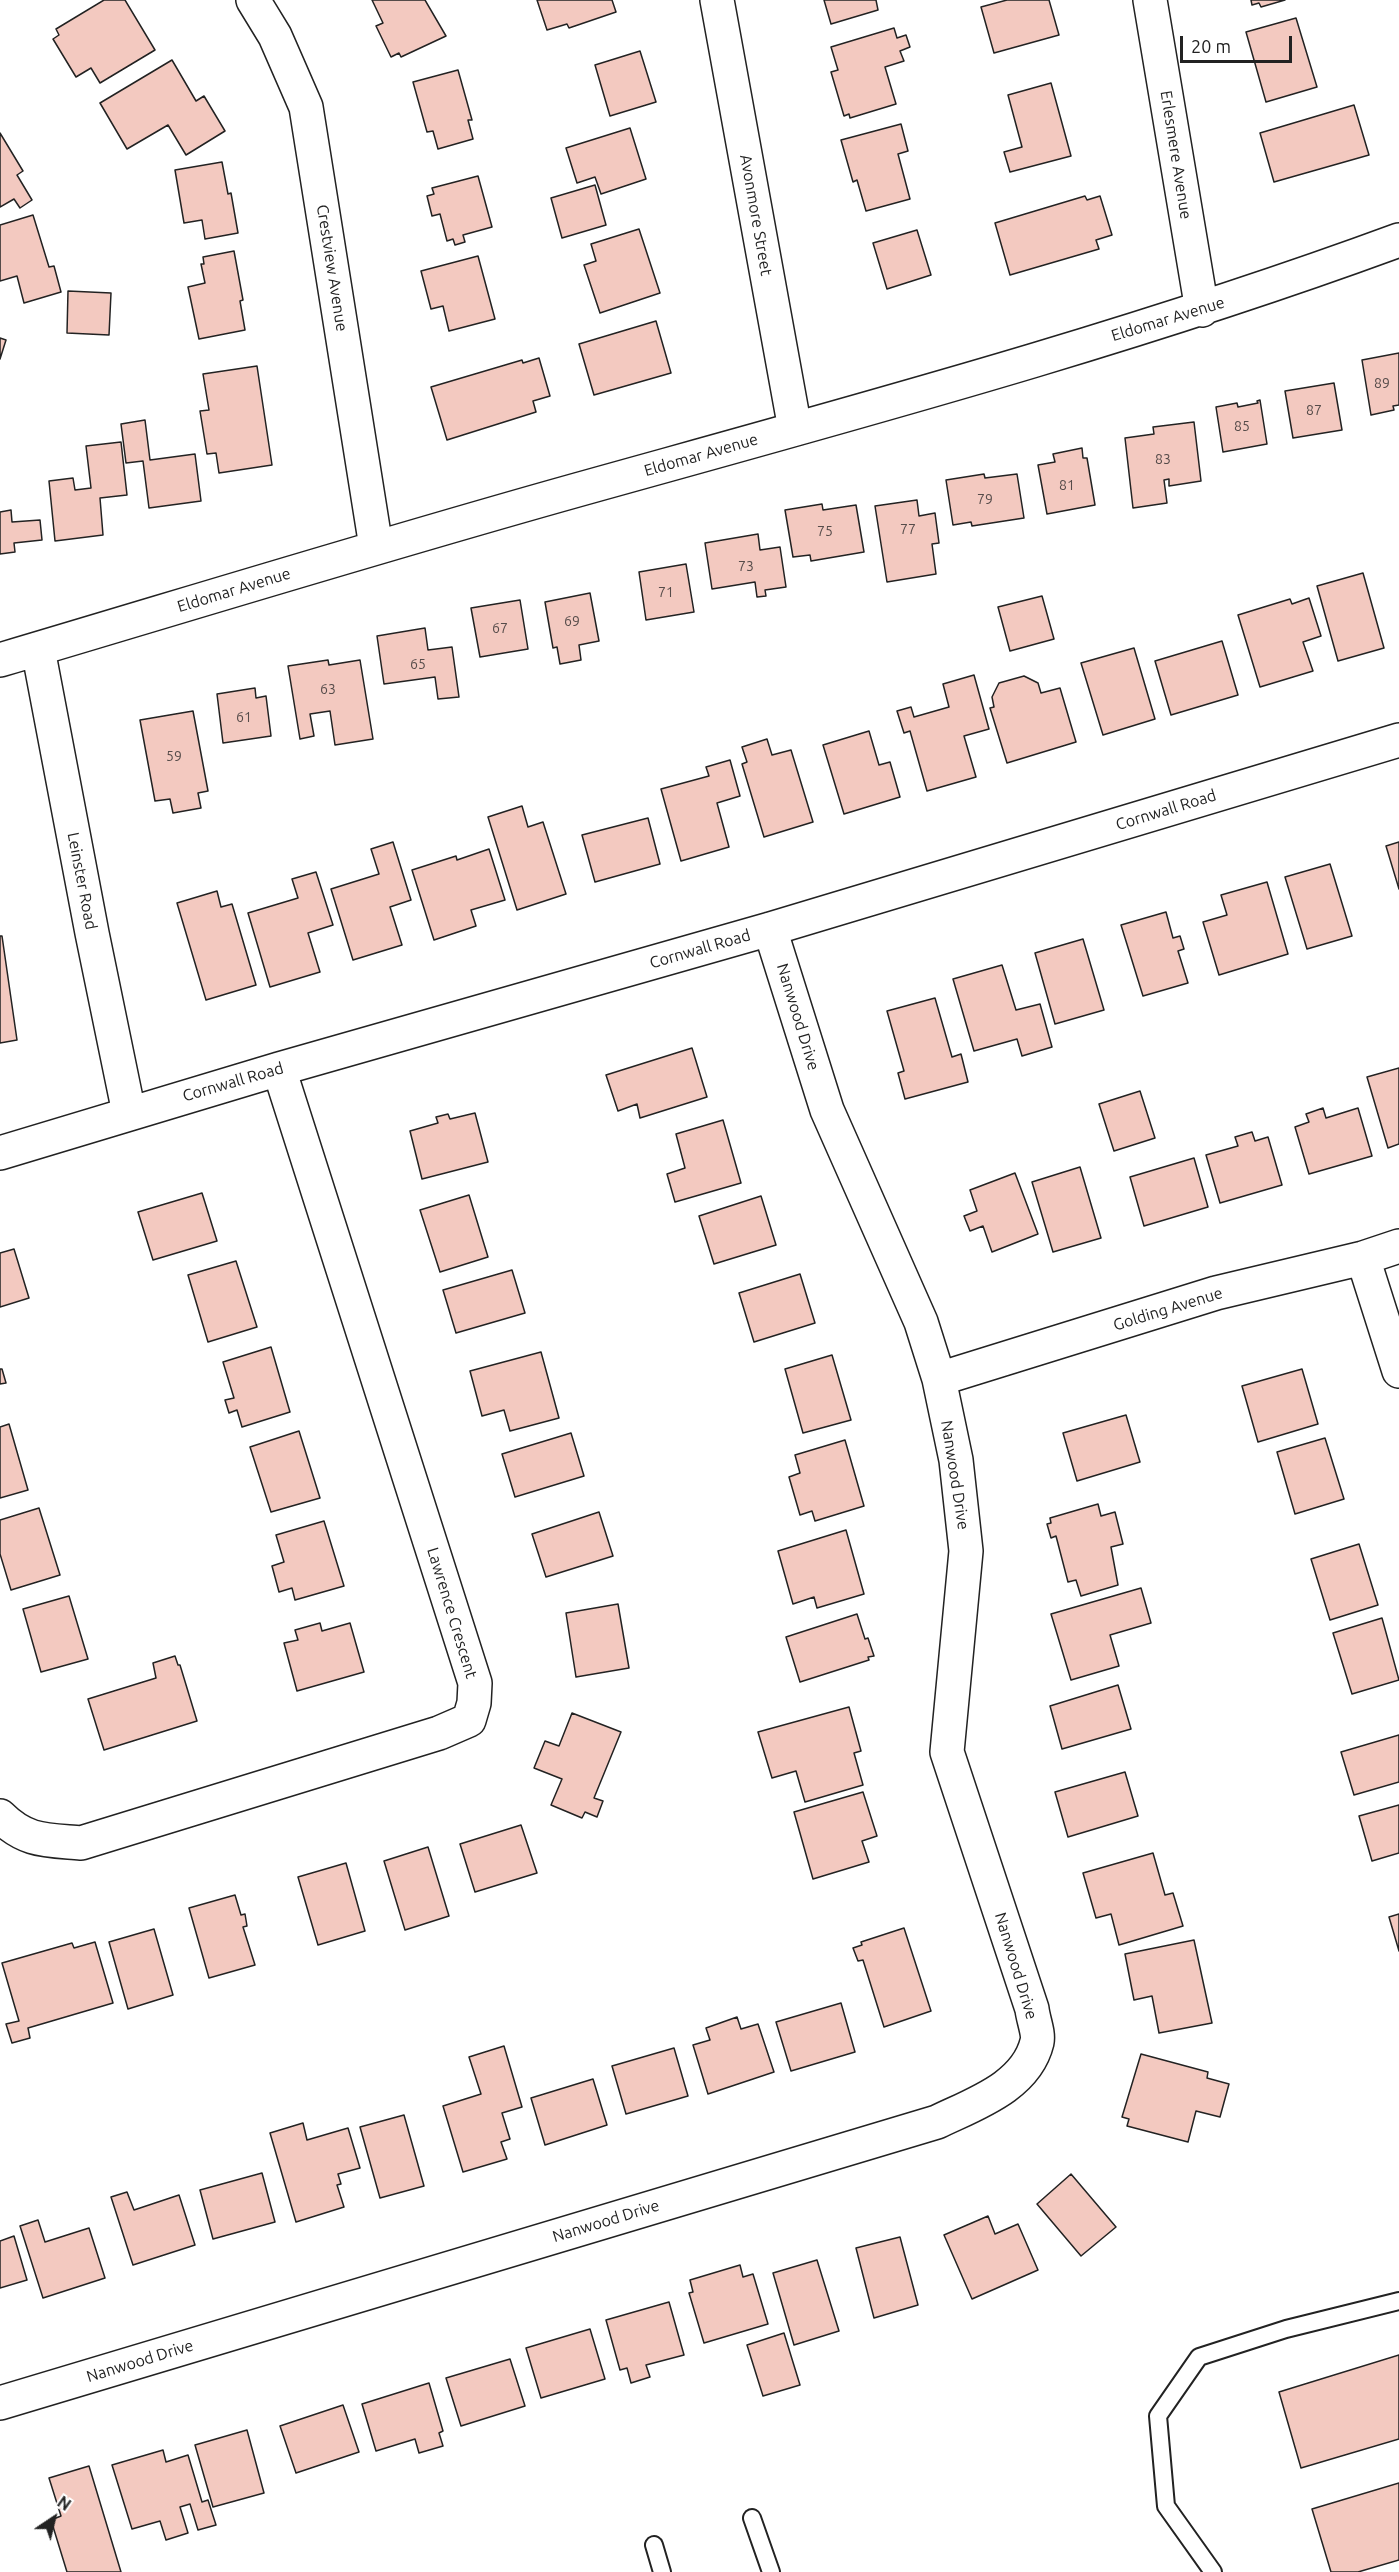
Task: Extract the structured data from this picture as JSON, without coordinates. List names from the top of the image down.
{
  "streets": {
    "street": [
      "Erlesmere Avenue",
      "Avonmore Street",
      "Crestview Avenue",
      "Eldomar Avenue",
      "Cornwall Road",
      "Leinster Road",
      "Nanwood Drive",
      "Golding Avenue",
      "Lawrence Crescent"
    ]
  },
  "crossings": [
    ["Erlesmere Avenue", "Eldomar Avenue"],
    ["Avonmore Street", "Eldomar Avenue"],
    ["Crestview Avenue", "Eldomar Avenue"],
    ["Eldomar Avenue", "Leinster Road"],
    ["Cornwall Road", "Leinster Road"],
    ["Cornwall Road", "Nanwood Drive"],
    ["Cornwall Road", "Lawrence Crescent"],
    ["Nanwood Drive", "Golding Avenue"]
  ],
  "house_numbers": [
    "89",
    "87",
    "85",
    "83",
    "81",
    "79",
    "77",
    "75",
    "73",
    "71",
    "69",
    "67",
    "65",
    "63",
    "61",
    "59"
  ],
  "scale_bar": "20 m",
  "north": "top right"
}
